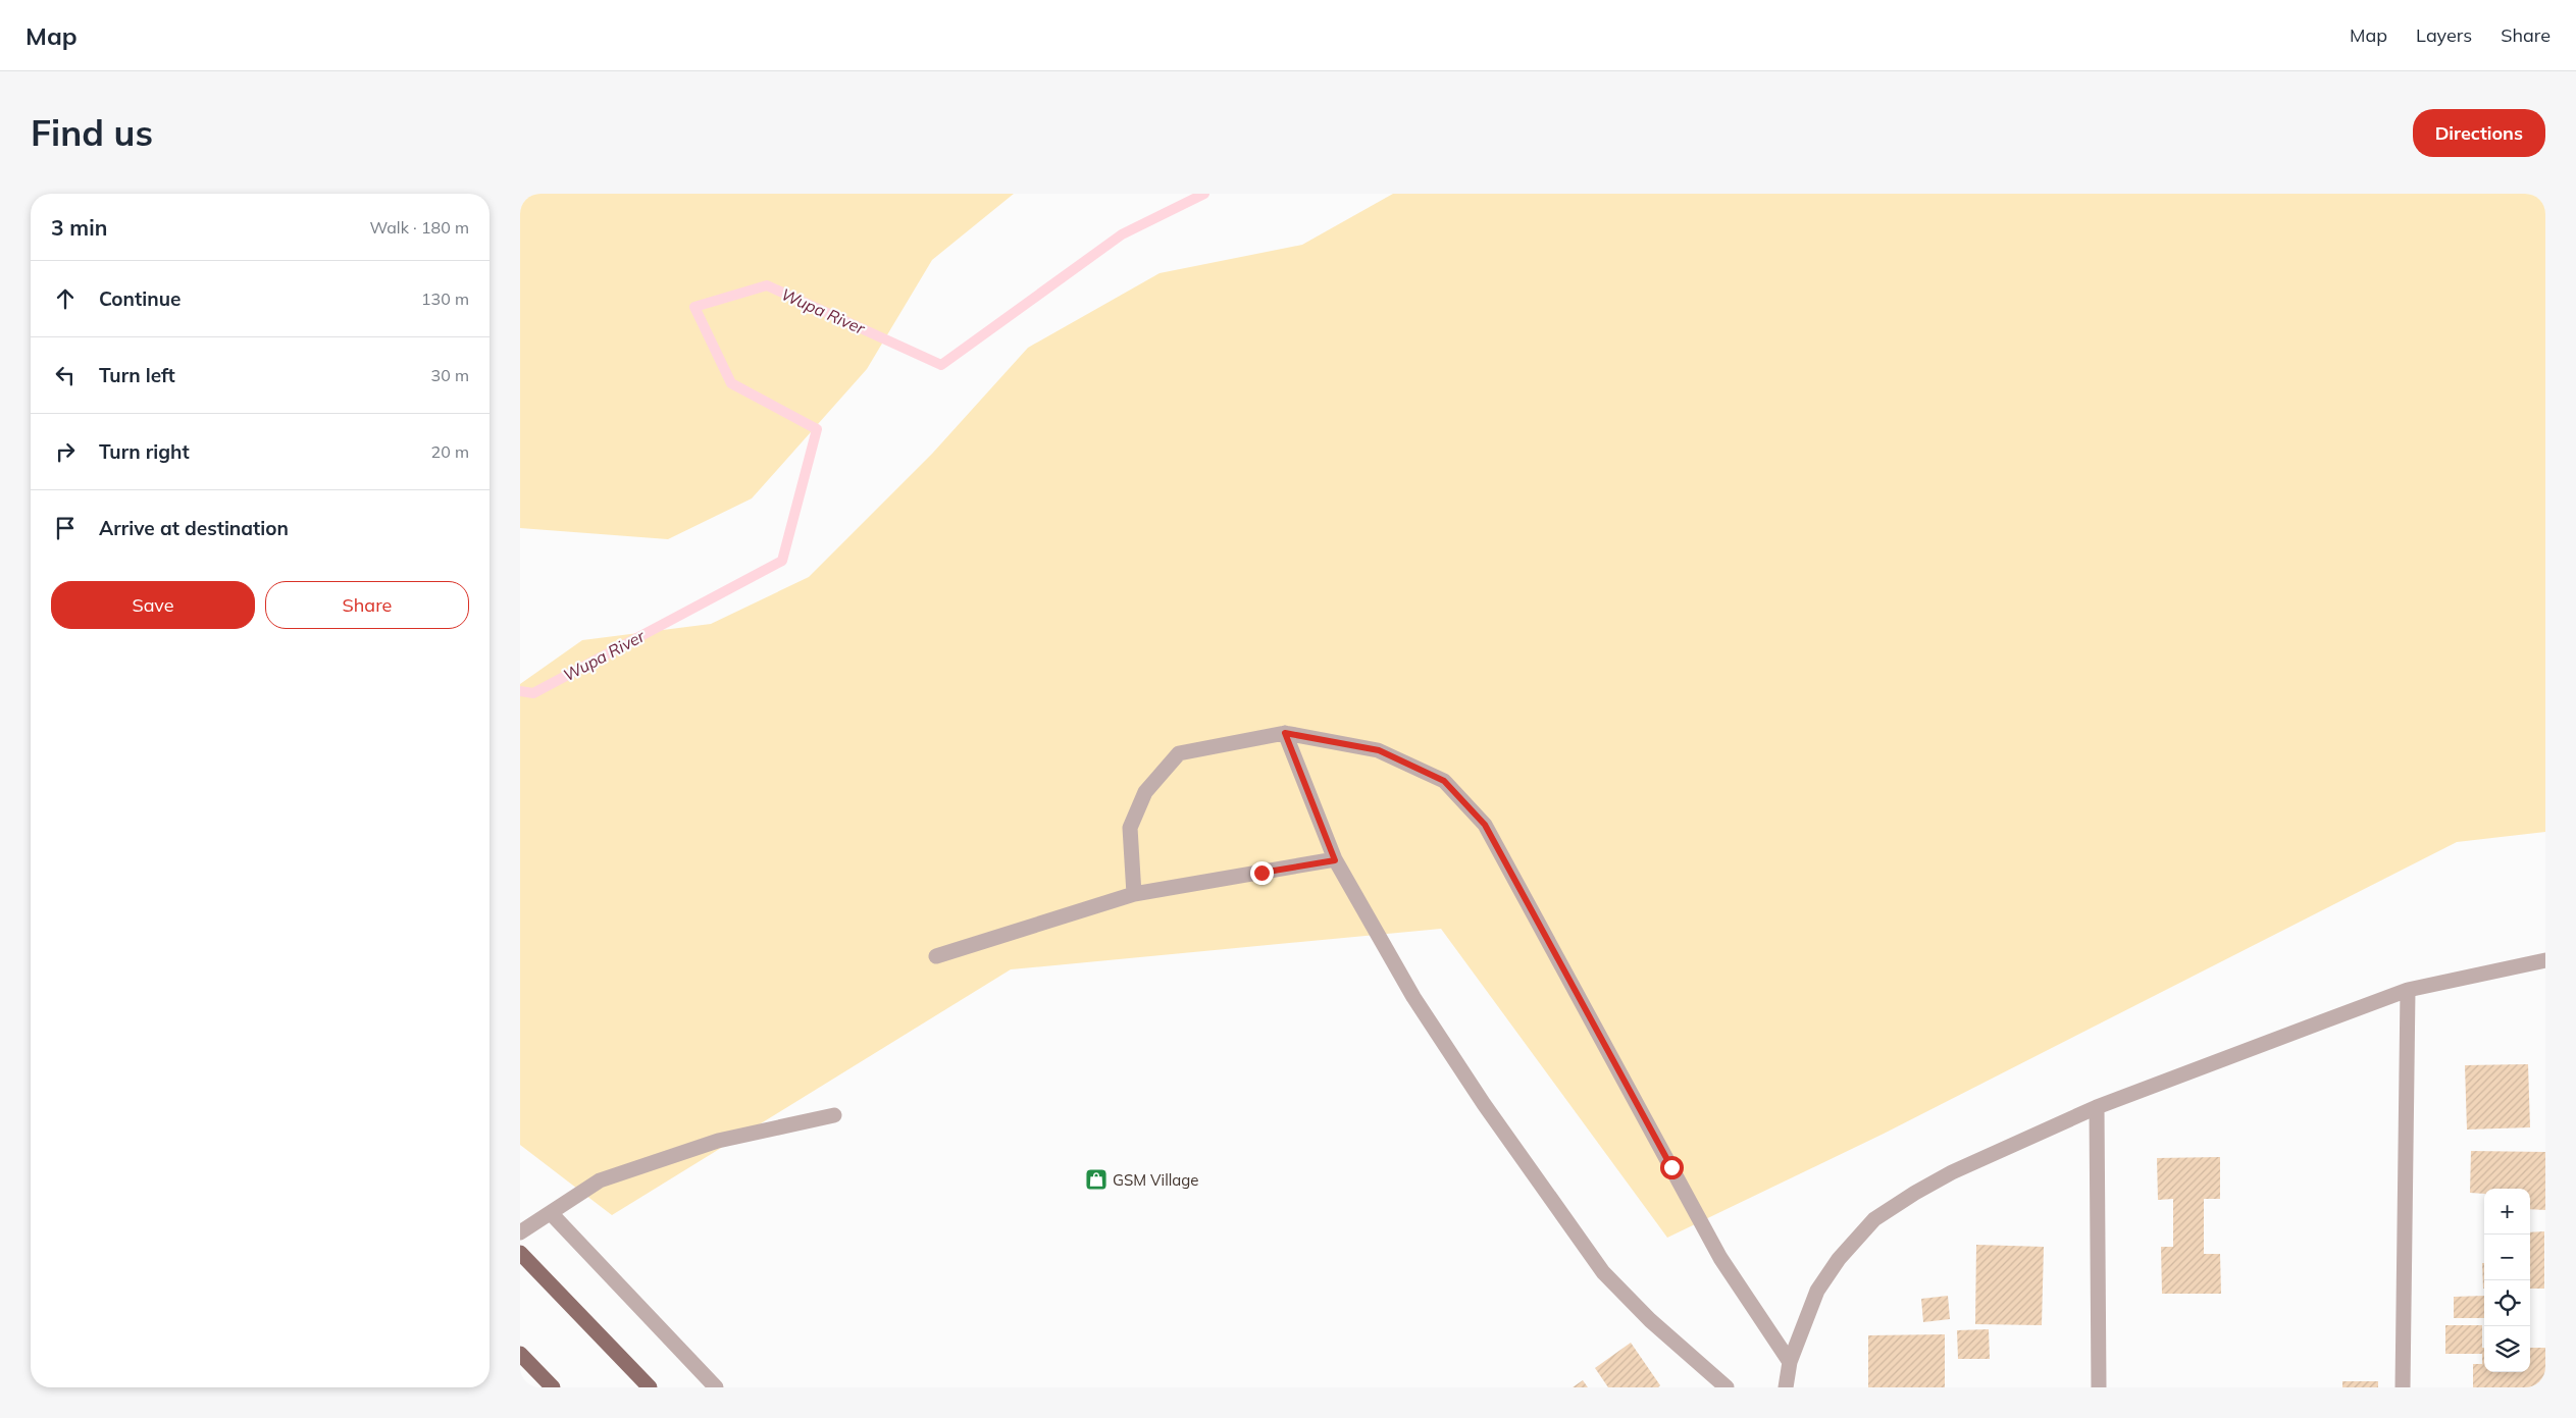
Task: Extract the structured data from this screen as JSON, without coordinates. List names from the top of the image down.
{
  "water": ["Wupa River"],
  "places": {
    "shop": ["GSM Village"]
  },
  "page": {
    "header": "Map",
    "nav": ["Map", "Layers", "Share"],
    "buttons": [
      "Directions",
      ["Save", "Share"]
    ],
    "title": "Find us",
    "heading": ["3 min", "Walk · 180 m"],
    "list": [
      ["Continue", "130 m"],
      ["Turn left", "30 m"],
      ["Turn right", "20 m"],
      "Arrive at destination"
    ],
    "map_buttons": ["+", "−"]
  }
}
